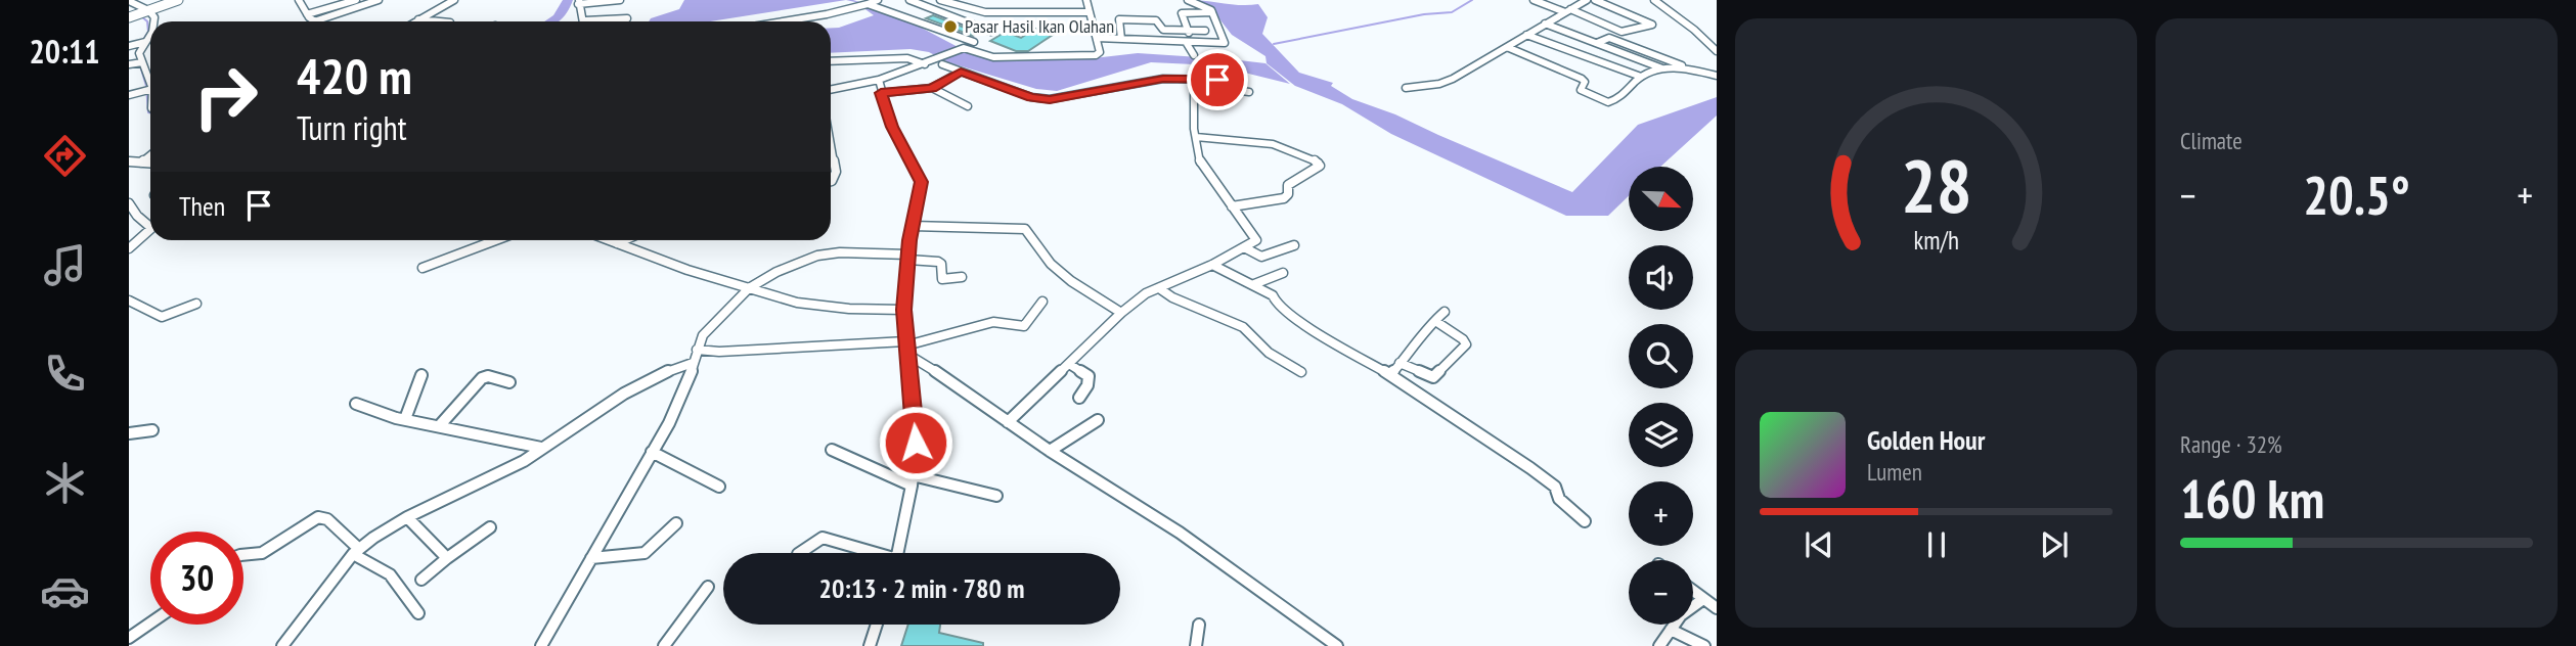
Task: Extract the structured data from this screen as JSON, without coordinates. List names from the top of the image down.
{
  "places": ["Pasar Hasil Ikan Olahan"],
  "north": "bottom right",
  "page": {
    "tabs": "20:11",
    "tile": [
      "Climate",
      ["Range · 32%", "160 km"]
    ],
    "turn": ["420 m", "Turn right"],
    "heat": ["−", "20.5°", "+"],
    "map_buttons": ["+", "−"],
    "then": "Then",
    "song": ["Golden Hour", "Lumen"],
    "limit": "30",
    "trip": "20:13 · 2 min · 780 m",
    "gauge": ["28", "km/h"]
  }
}
